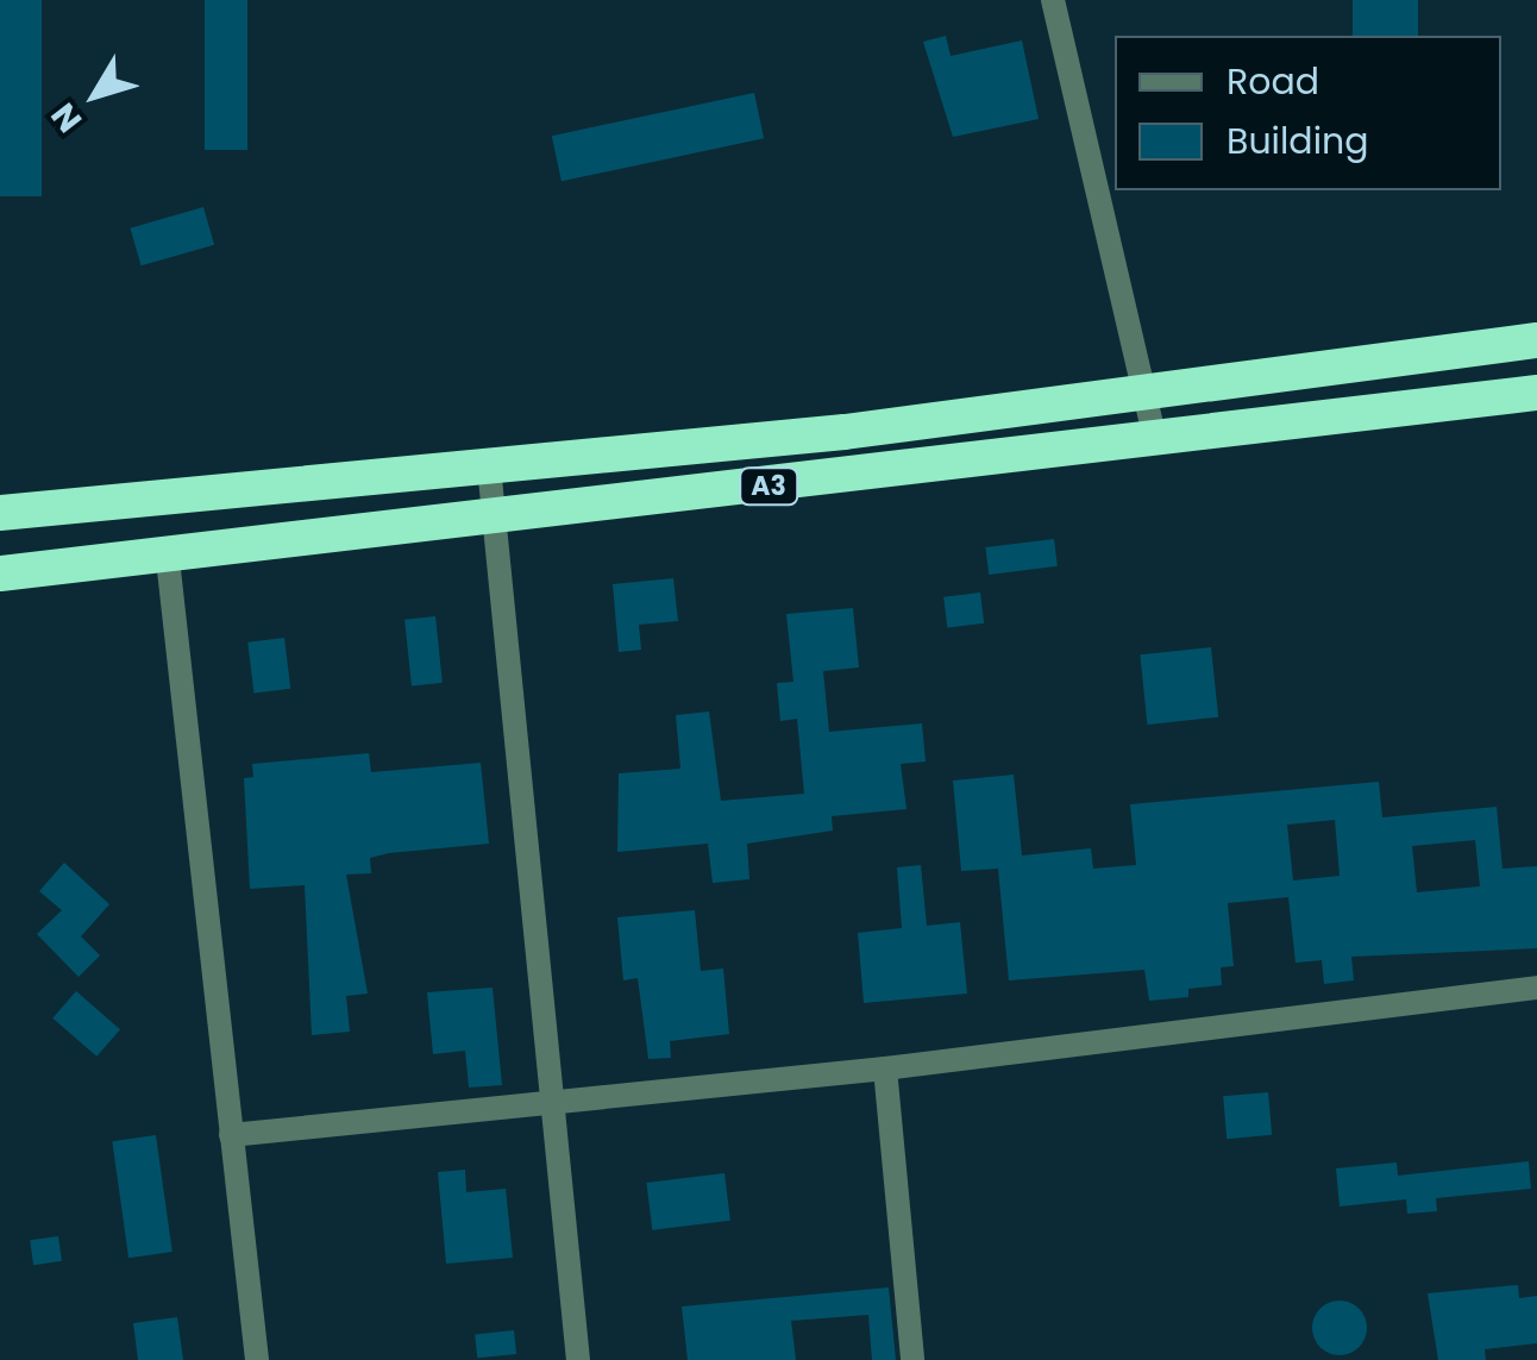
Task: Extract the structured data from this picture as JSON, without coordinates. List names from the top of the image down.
{
  "streets": {
    "highway": ["A3"]
  },
  "legend": ["Road", "Building"],
  "north": "bottom left"
}
